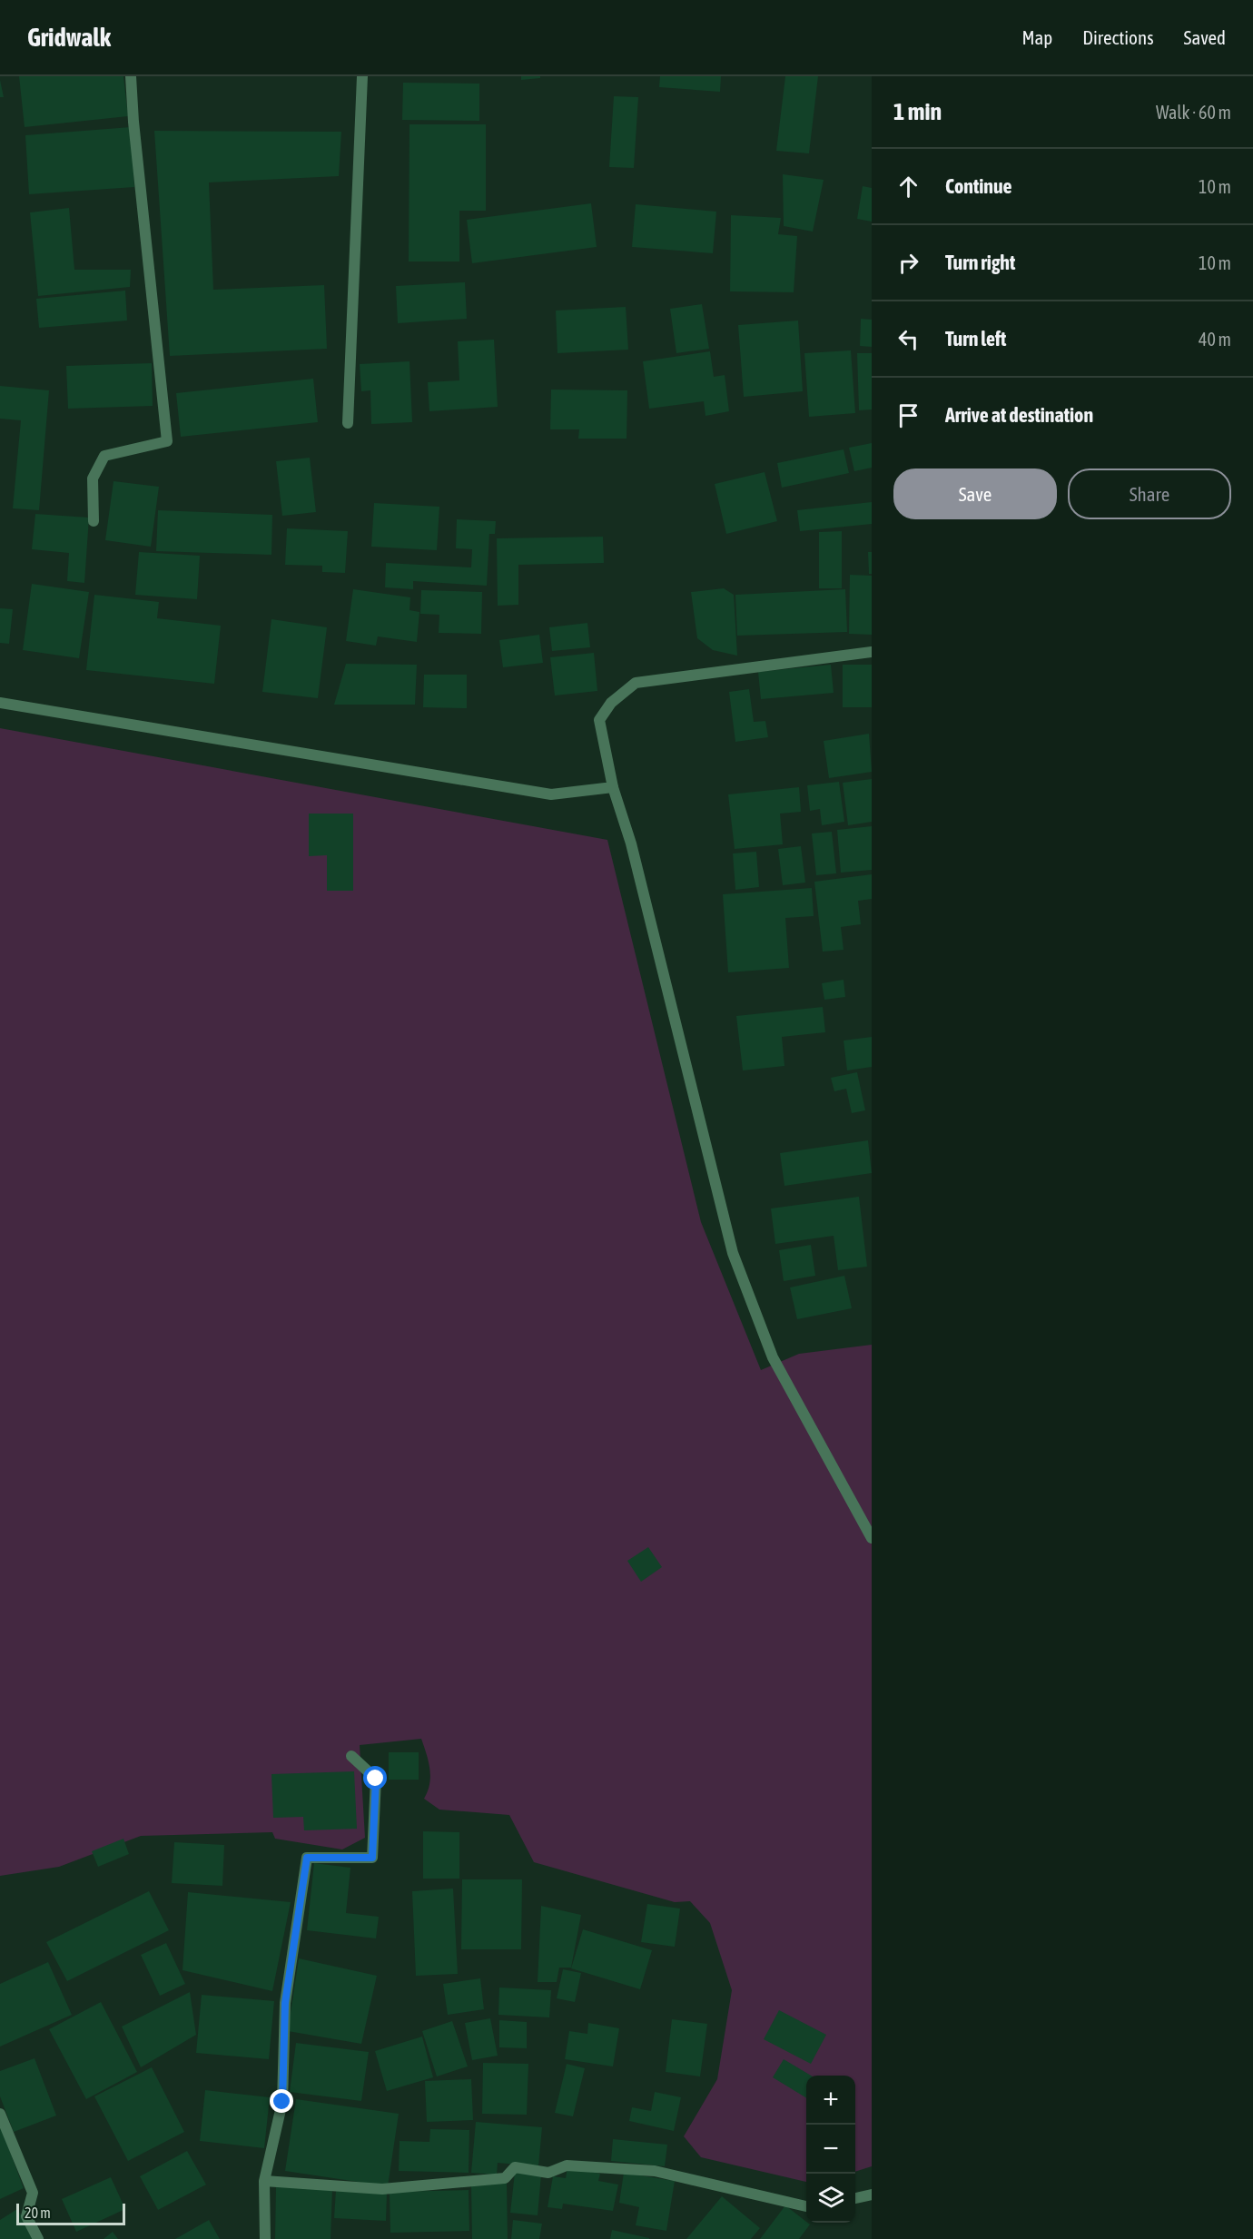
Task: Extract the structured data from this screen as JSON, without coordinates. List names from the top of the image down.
{
  "scale_bar": "20 m",
  "page": {
    "header": "Gridwalk",
    "nav": ["Map", "Directions", "Saved"],
    "heading": ["1 min", "Walk · 60 m"],
    "list": [
      ["Continue", "10 m"],
      ["Turn right", "10 m"],
      ["Turn left", "40 m"],
      "Arrive at destination"
    ],
    "buttons": ["Save", "Share"],
    "map_buttons": ["+", "−"],
    "scale": "20 m"
  }
}
